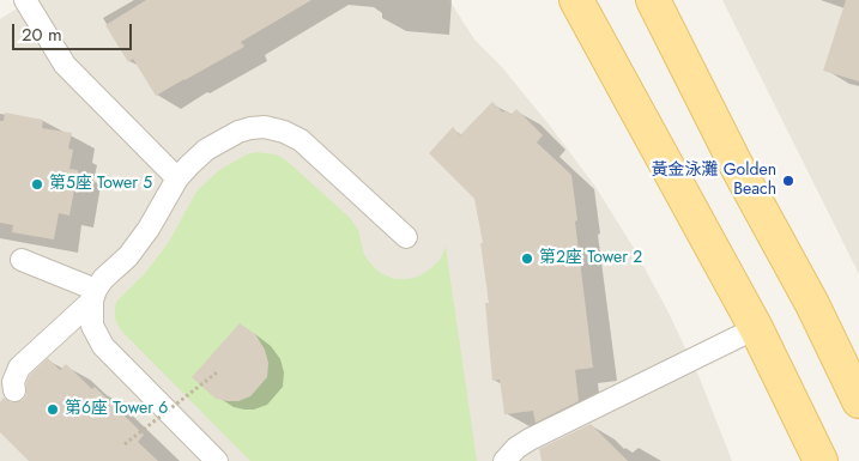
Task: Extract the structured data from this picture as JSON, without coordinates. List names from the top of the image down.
{
  "places": [
    "黃金泳灘 Golden Beach",
    "第5座 Tower 5",
    "第2座 Tower 2",
    "第6座 Tower 6"
  ],
  "scale_bar": "20 m"
}
